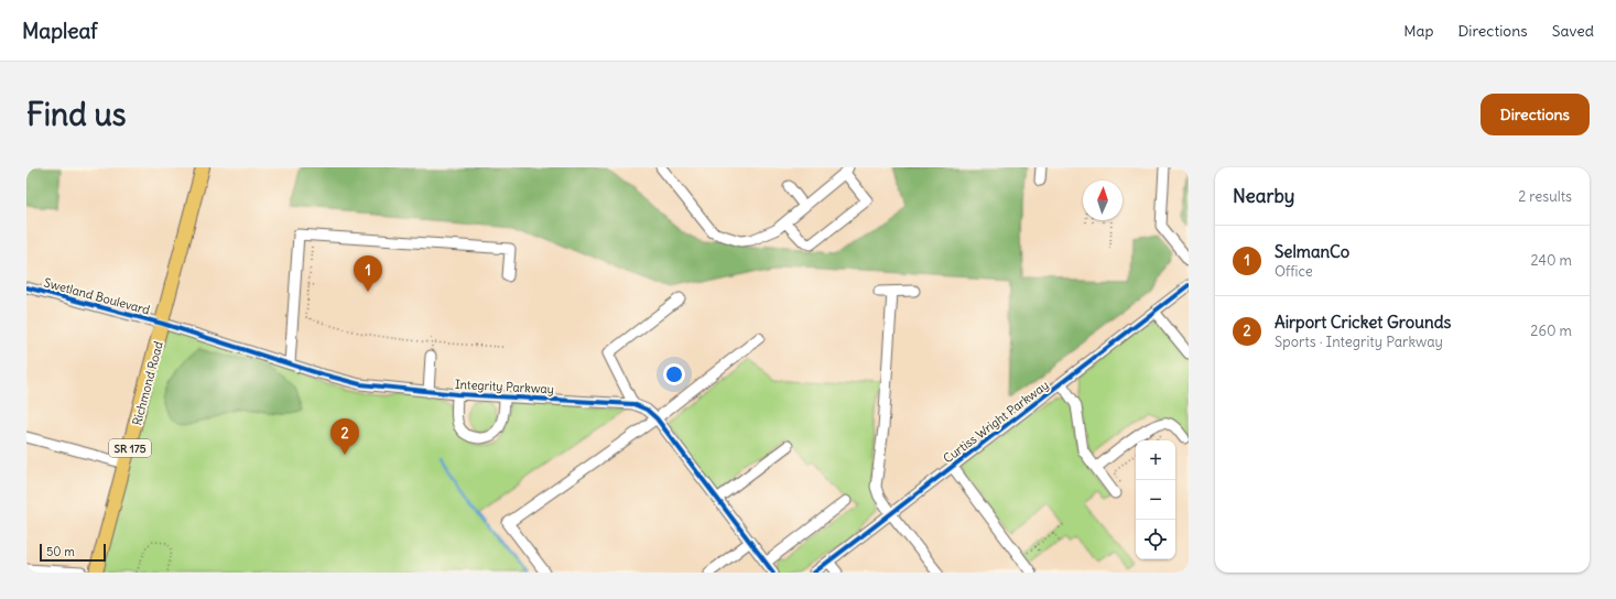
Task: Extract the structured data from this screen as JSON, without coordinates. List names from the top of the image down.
{
  "streets": {
    "main road": ["Richmond Road", "SR 175"],
    "street": ["Swetland Boulevard", "Integrity Parkway", "Curtiss Wright Parkway"]
  },
  "crossings": [
    ["Swetland Boulevard", "Richmond Road"],
    ["Swetland Boulevard", "Integrity Parkway"],
    ["Richmond Road", "Integrity Parkway"]
  ],
  "scale_bar": "50 m",
  "north": "top",
  "page": {
    "header": "Mapleaf",
    "nav": ["Map", "Directions", "Saved"],
    "buttons": "Directions",
    "title": "Find us",
    "heading": ["Nearby", "2 results"],
    "list": [
      {
        "mark": "1",
        "name": "SelmanCo",
        "note": "Office",
        "value": "240 m"
      },
      {
        "mark": "2",
        "name": "Airport Cricket Grounds",
        "note": "Sports · Integrity Parkway",
        "value": "260 m"
      }
    ],
    "pins": ["1", "2"],
    "map_buttons": ["+", "−"],
    "scale": "50 m"
  }
}
